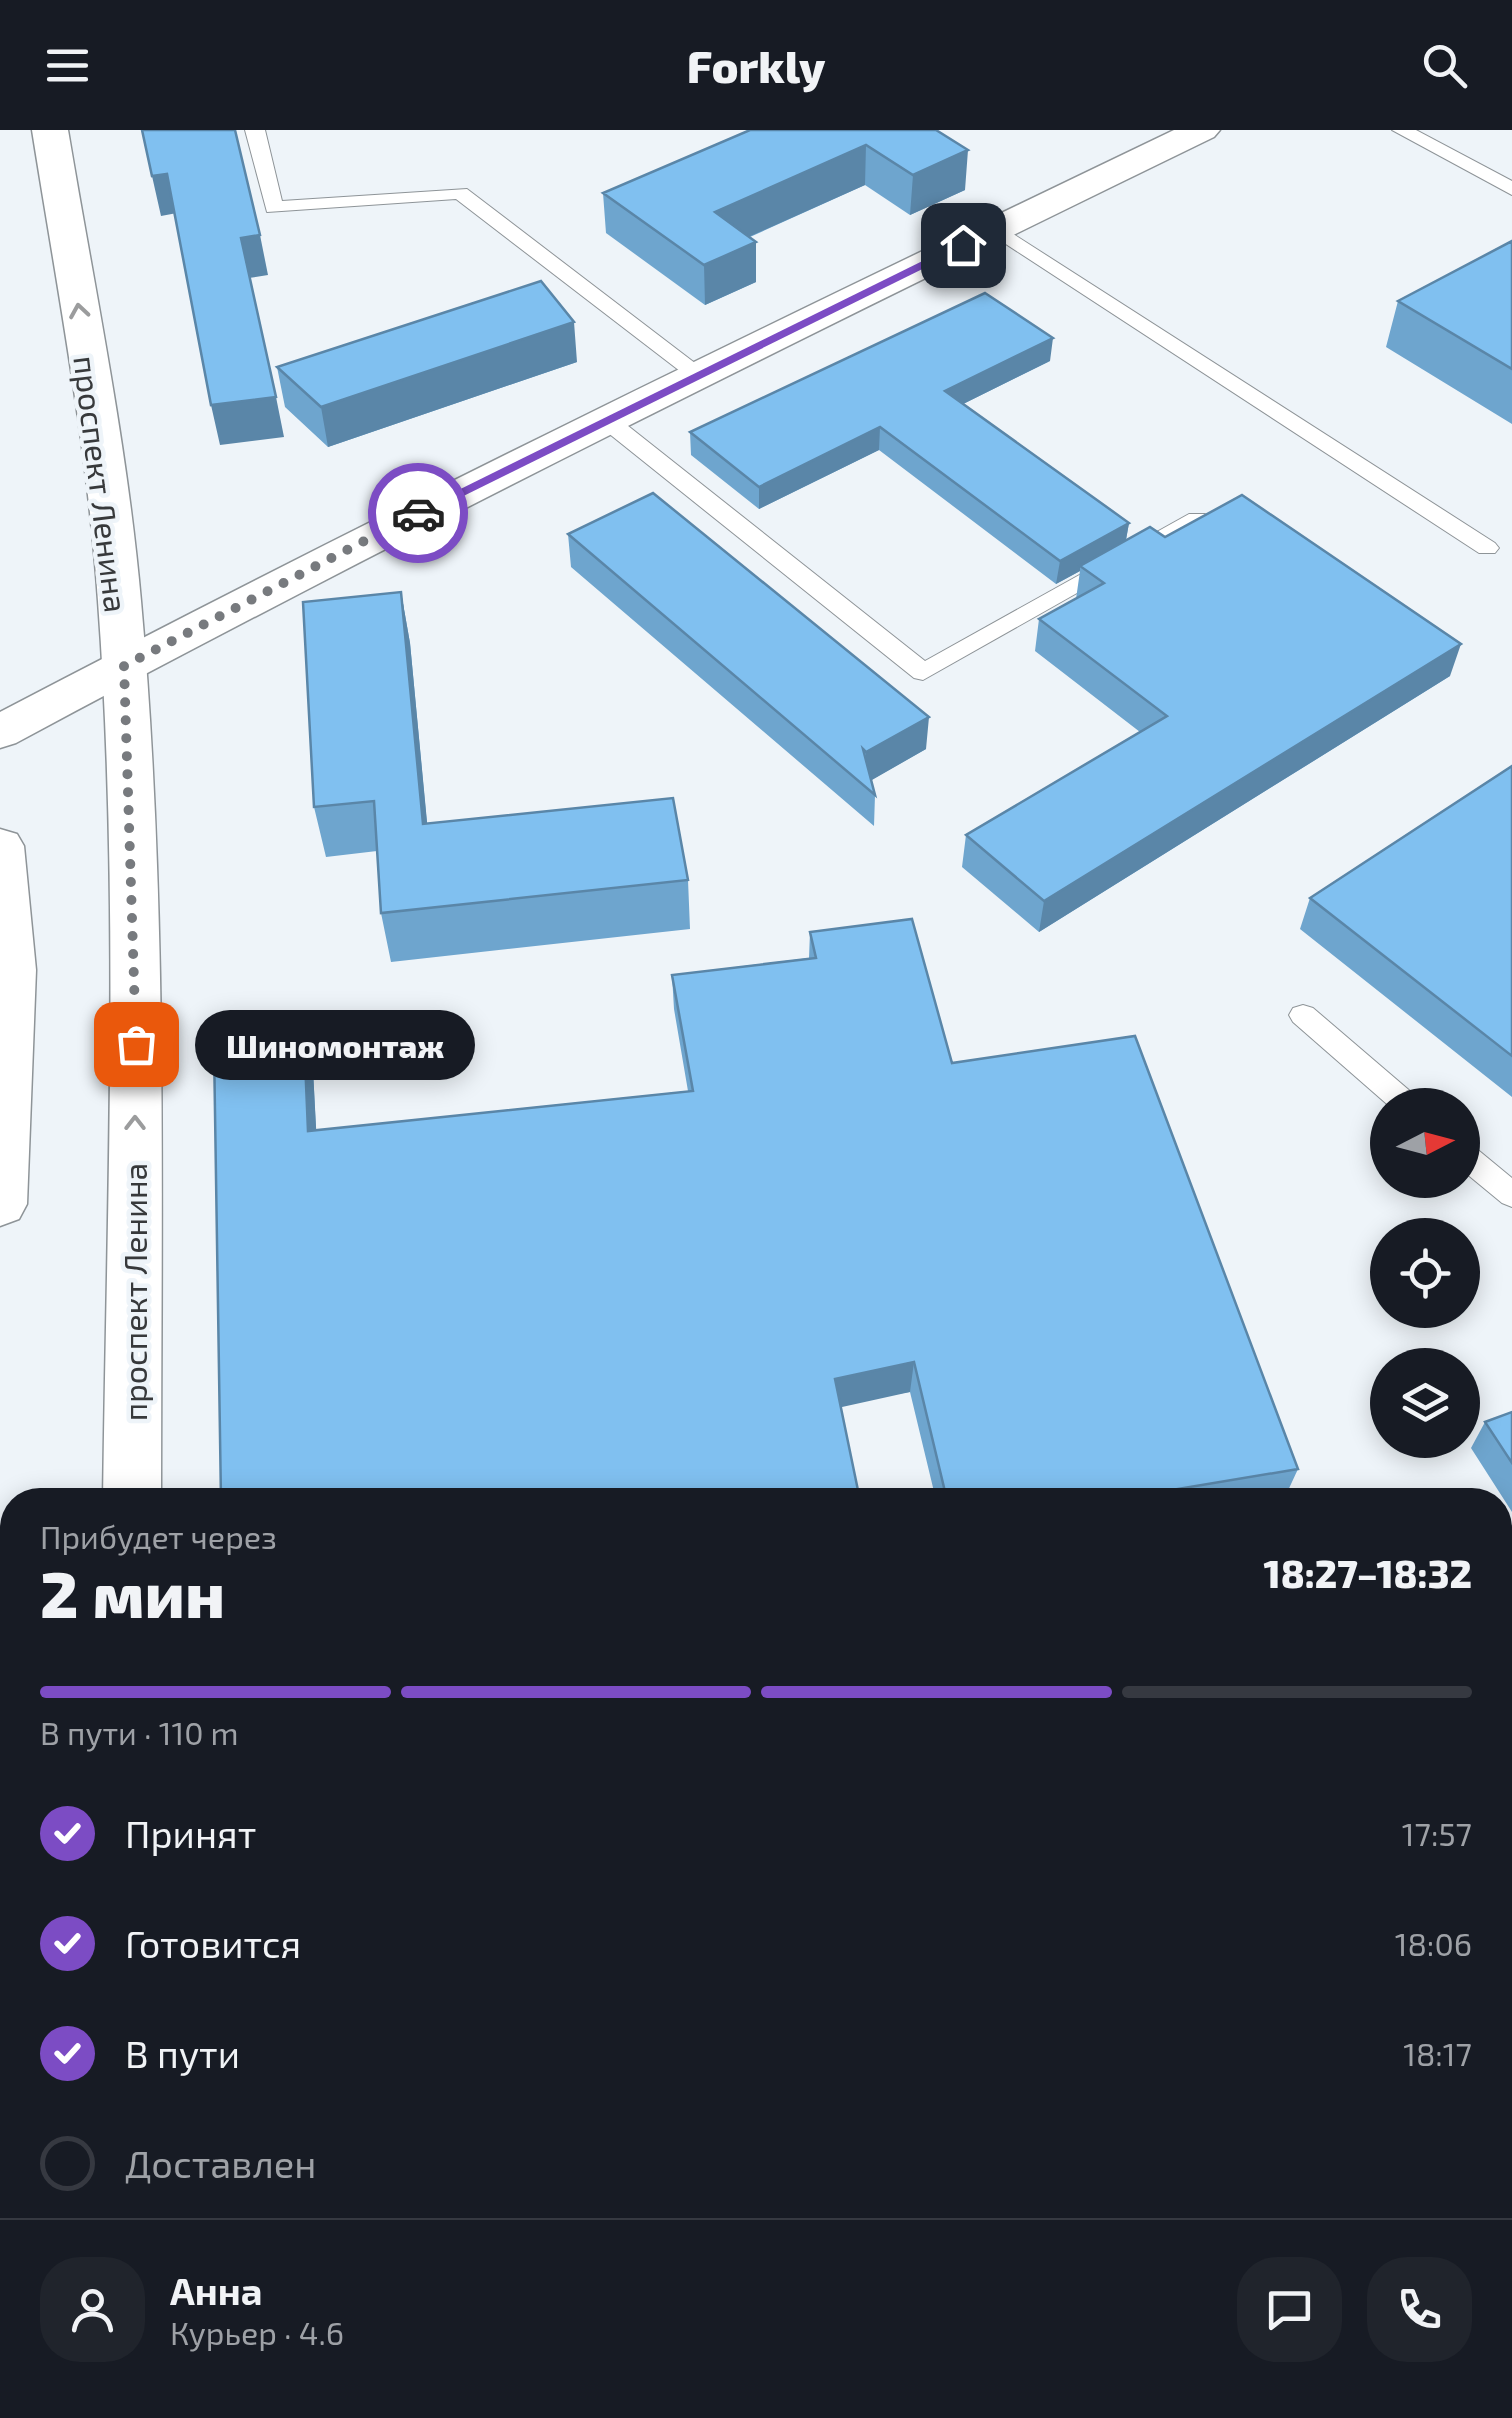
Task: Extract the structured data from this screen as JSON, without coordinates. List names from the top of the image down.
{
  "streets": {
    "main road": ["проспект Ленина"]
  },
  "one_way": ["проспект Ленина"],
  "places": ["Шиномонтаж"],
  "north": "right",
  "page": {
    "header": "Forkly",
    "bubble": "Шиномонтаж",
    "heading": ["2 мин", "Прибудет через", "18:27–18:32"],
    "panel": ["Анна", "Курьер · 4.6"],
    "bar": "В пути · 110 m",
    "list": [
      ["Принят", "17:57"],
      ["Готовится", "18:06"],
      ["В пути", "18:17"],
      "Доставлен"
    ]
  }
}
